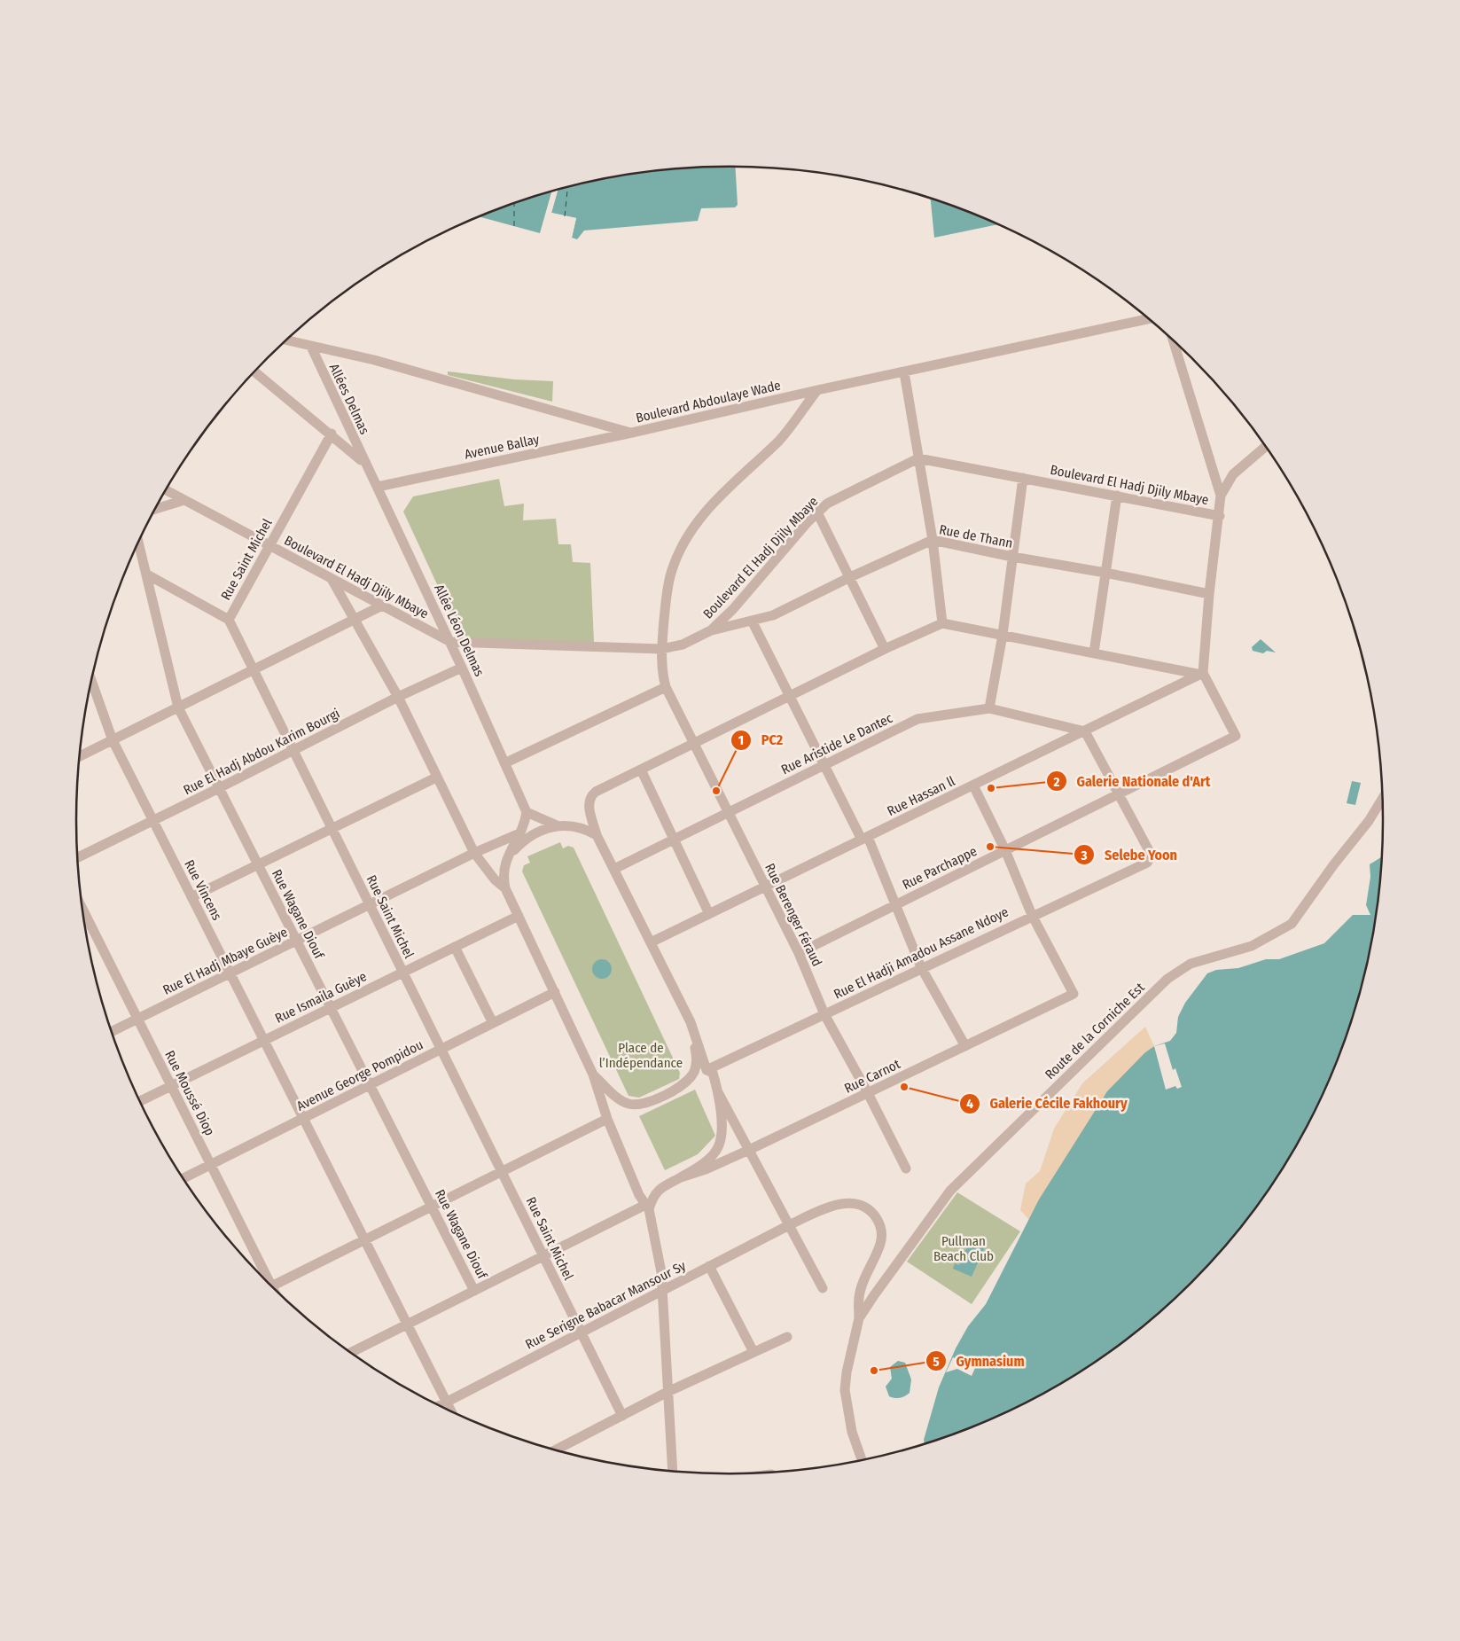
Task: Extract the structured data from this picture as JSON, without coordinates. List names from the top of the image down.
{
  "streets": {
    "street": [
      "Allées Delmas",
      "Boulevard Abdoulaye Wade",
      "Avenue Ballay",
      "Boulevard El Hadj Djily Mbaye",
      "Rue de Thann",
      "Rue Saint Michel",
      "Allée Léon Delmas",
      "Rue Aristide Le Dantec",
      "Rue El Hadj Abdou Karim Bourgi",
      "Rue Hassan ll",
      "Rue Parchappe",
      "Rue Vincens",
      "Rue Wagane Diouf",
      "Rue Berenger Féraud",
      "Rue El Hadji Amadou Assane Ndoye",
      "Rue El Hadj Mbaye Guèye",
      "Rue Ismaila Guèye",
      "Route de la Corniche Est",
      "Avenue George Pompidou",
      "Rue Carnot",
      "Rue Moussé Diop",
      "Rue Serigne Babacar Mansour Sy"
    ]
  },
  "crossings": [
    ["Allées Delmas", "Boulevard Abdoulaye Wade"],
    ["Allées Delmas", "Allée Léon Delmas"],
    ["Boulevard Abdoulaye Wade", "Avenue Ballay"],
    ["Boulevard Abdoulaye Wade", "Rue Berenger Féraud"],
    ["Avenue Ballay", "Allée Léon Delmas"],
    ["Boulevard El Hadj Djily Mbaye", "Rue de Thann"],
    ["Boulevard El Hadj Djily Mbaye", "Rue Saint Michel"],
    ["Boulevard El Hadj Djily Mbaye", "Allée Léon Delmas"],
    ["Boulevard El Hadj Djily Mbaye", "Rue Berenger Féraud"],
    ["Rue Saint Michel", "Rue El Hadj Abdou Karim Bourgi"],
    ["Rue Saint Michel", "Rue El Hadj Mbaye Guèye"],
    ["Rue Saint Michel", "Rue Ismaila Guèye"],
    ["Rue Saint Michel", "Avenue George Pompidou"],
    ["Rue Saint Michel", "Rue Serigne Babacar Mansour Sy"],
    ["Allée Léon Delmas", "Rue El Hadj Abdou Karim Bourgi"],
    ["Rue Aristide Le Dantec", "Rue Hassan ll"],
    ["Rue Aristide Le Dantec", "Rue Berenger Féraud"],
    ["Rue El Hadj Abdou Karim Bourgi", "Rue Vincens"],
    ["Rue El Hadj Abdou Karim Bourgi", "Rue Wagane Diouf"],
    ["Rue Hassan ll", "Rue Parchappe"],
    ["Rue Hassan ll", "Rue Berenger Féraud"],
    ["Rue Parchappe", "Rue Berenger Féraud"],
    ["Rue Parchappe", "Rue El Hadji Amadou Assane Ndoye"],
    ["Rue Vincens", "Rue El Hadj Mbaye Guèye"],
    ["Rue Vincens", "Rue Ismaila Guèye"],
    ["Rue Vincens", "Avenue George Pompidou"],
    ["Rue Vincens", "Rue Serigne Babacar Mansour Sy"],
    ["Rue Wagane Diouf", "Rue El Hadj Mbaye Guèye"],
    ["Rue Wagane Diouf", "Rue Ismaila Guèye"],
    ["Rue Wagane Diouf", "Avenue George Pompidou"],
    ["Rue Berenger Féraud", "Rue El Hadji Amadou Assane Ndoye"],
    ["Rue Berenger Féraud", "Rue Carnot"],
    ["Rue El Hadji Amadou Assane Ndoye", "Rue Carnot"],
    ["Rue El Hadj Mbaye Guèye", "Rue Moussé Diop"],
    ["Rue Ismaila Guèye", "Rue Moussé Diop"],
    ["Route de la Corniche Est", "Rue Serigne Babacar Mansour Sy"],
    ["Avenue George Pompidou", "Rue Moussé Diop"]
  ],
  "parks": ["Place de l’Indépendance", "Pullman Beach Club"],
  "places": [
    "Galerie Nationale d'Art",
    "PC2",
    "Selebe Yoon",
    "Galerie Cécile Fakhoury",
    "Gymnasium"
  ]
}
